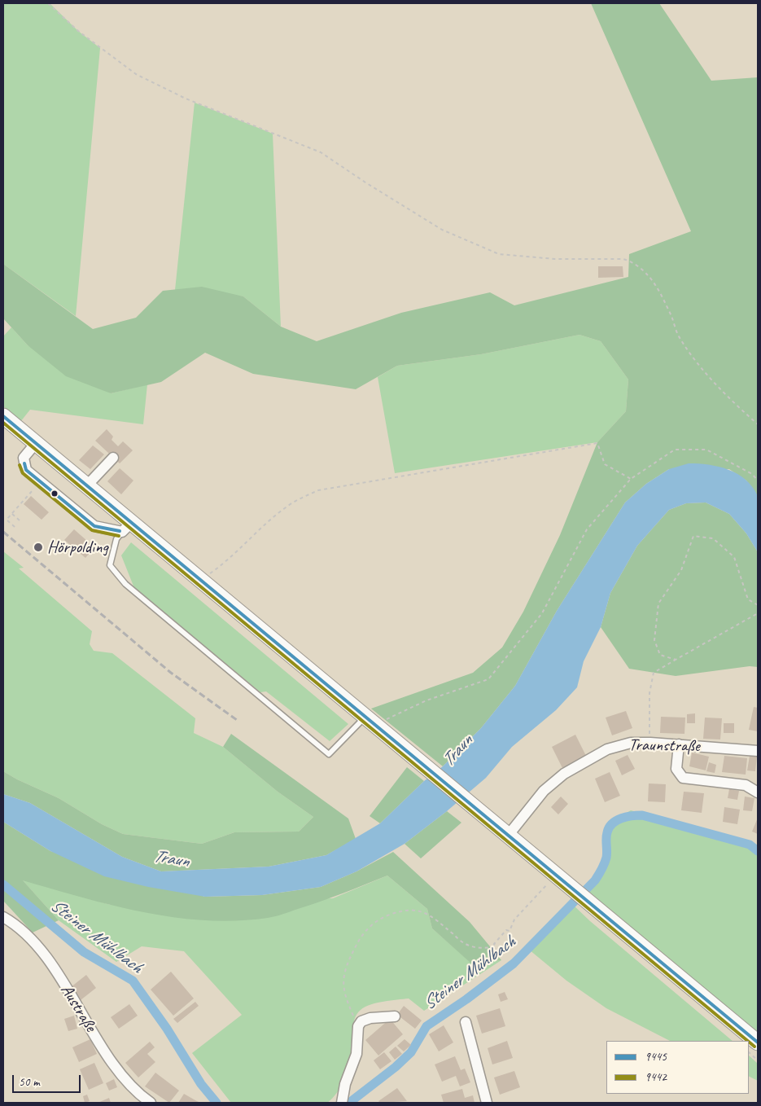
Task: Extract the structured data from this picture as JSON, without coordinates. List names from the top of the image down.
{
  "streets": {
    "street": ["Traunstraße", "Austraße"]
  },
  "water": ["Traun", "Steiner Mühlbach"],
  "places": ["Hörpolding"],
  "lines": ["transit line 9445", "transit line 9442"],
  "legend": ["9445", "9442"],
  "scale_bar": "50 m"
}
